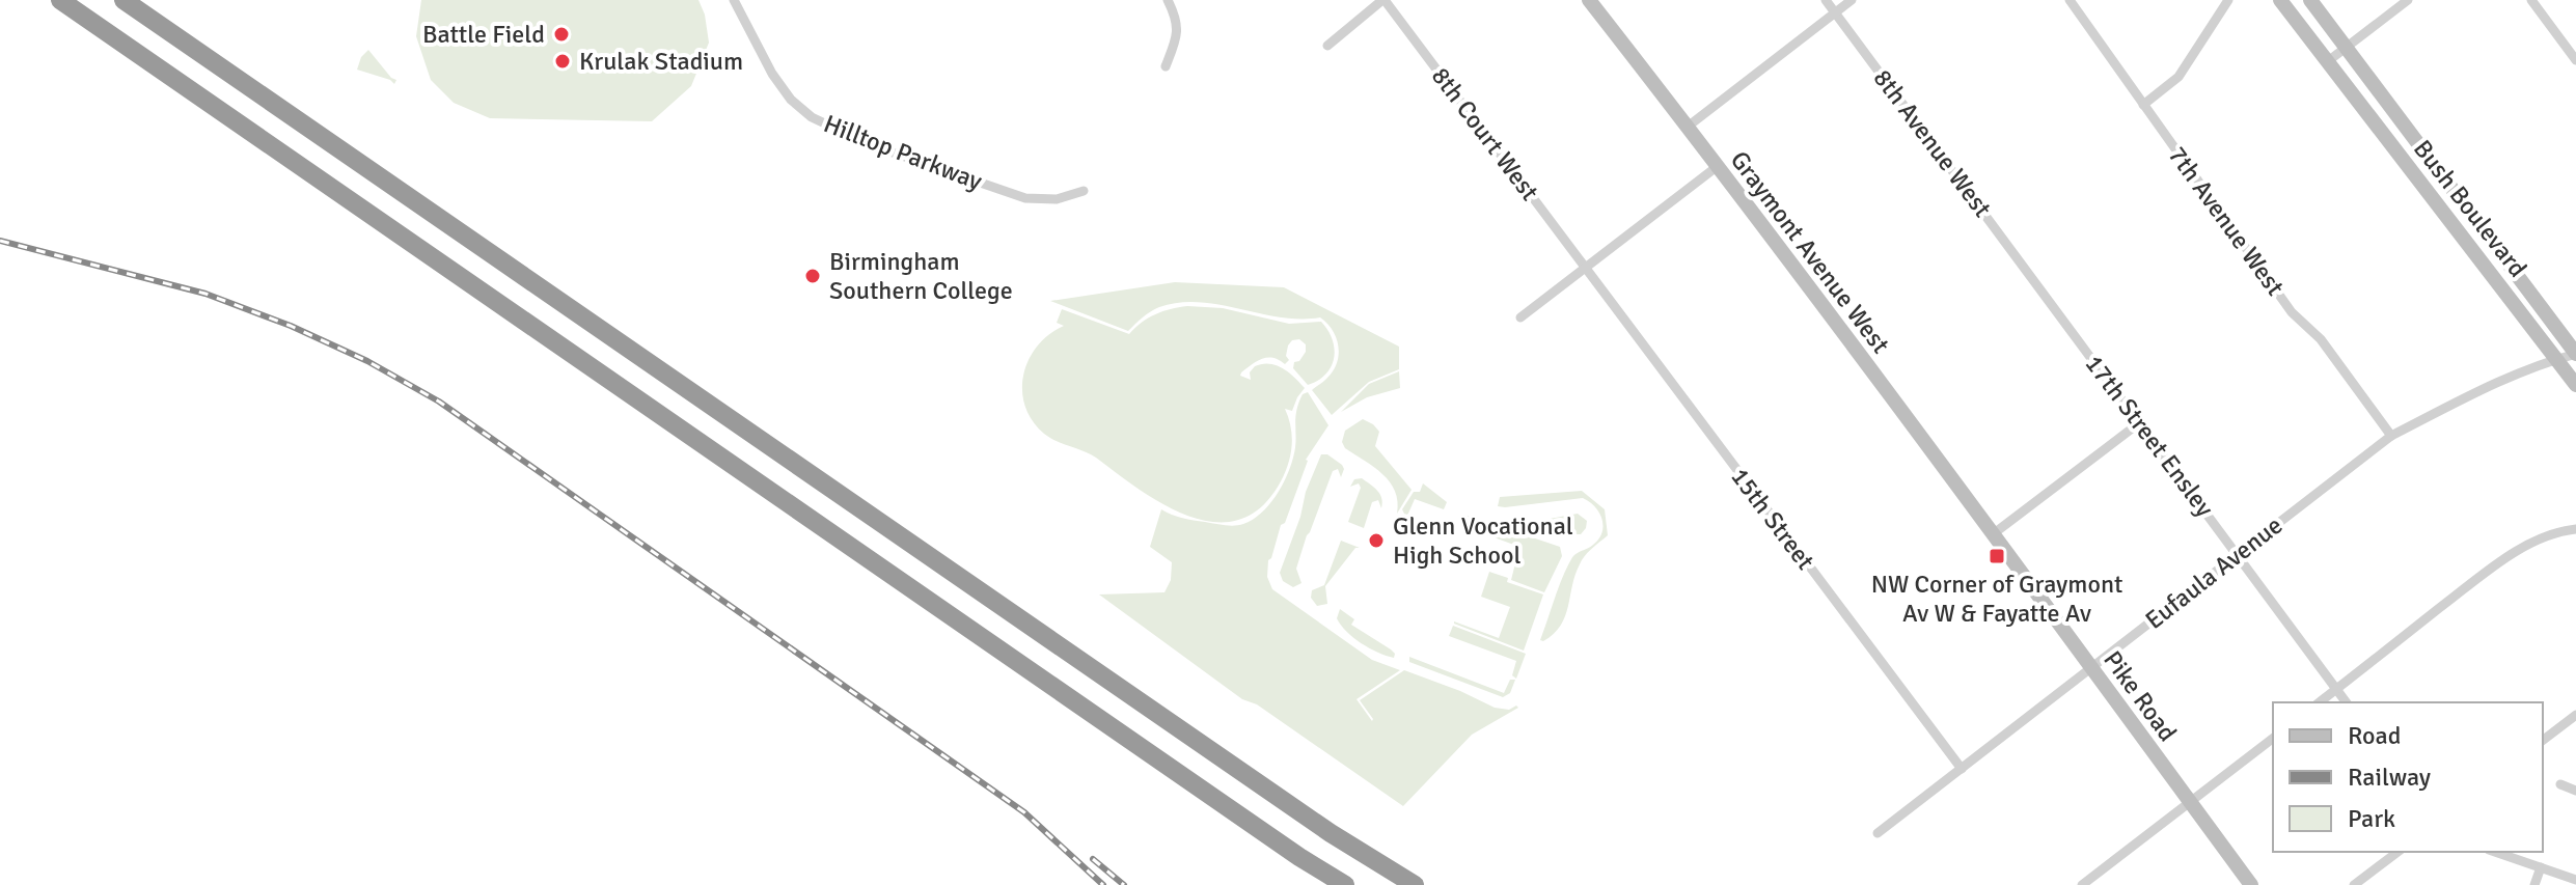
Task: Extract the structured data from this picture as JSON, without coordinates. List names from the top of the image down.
{
  "streets": {
    "street": [
      "8th Court West",
      "8th Avenue West",
      "Hilltop Parkway",
      "Bush Boulevard",
      "7th Avenue West",
      "Graymont Avenue West",
      "17th Street Ensley",
      "15th Street",
      "Eufaula Avenue",
      "Pike Road"
    ]
  },
  "crossings": [
    ["8th Court West", "15th Street"],
    ["8th Avenue West", "17th Street Ensley"],
    ["Bush Boulevard", "Eufaula Avenue"],
    ["7th Avenue West", "Eufaula Avenue"],
    ["Graymont Avenue West", "Pike Road"],
    ["17th Street Ensley", "Eufaula Avenue"],
    ["15th Street", "Eufaula Avenue"],
    ["Eufaula Avenue", "Pike Road"]
  ],
  "places": {
    "other": [
      "Battle Field",
      "Krulak Stadium",
      "Birmingham Southern College",
      "Glenn Vocational High School"
    ],
    "transit": ["NW Corner of Graymont Av W & Fayatte Av"]
  },
  "legend": ["Road", "Railway", "Park"]
}
